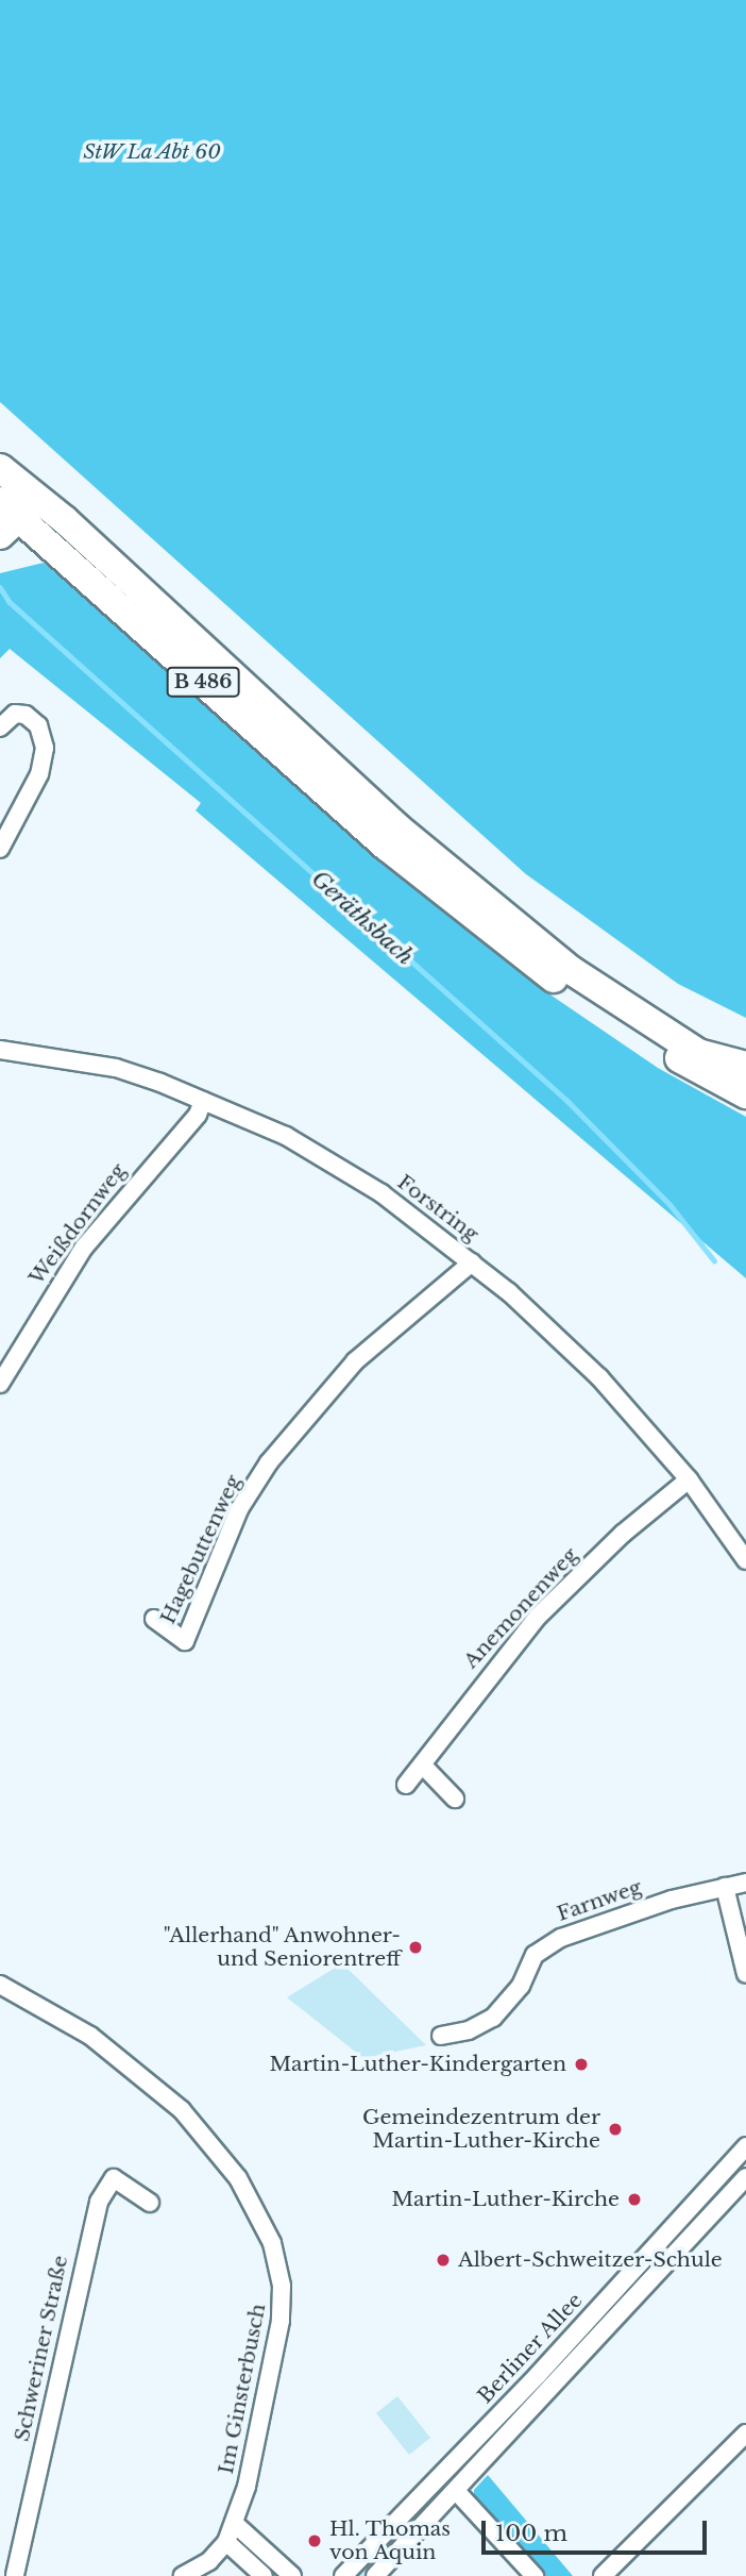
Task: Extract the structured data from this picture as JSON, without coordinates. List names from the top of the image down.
{
  "streets": {
    "main road": ["B 486"],
    "street": [
      "Forstring",
      "Weißdornweg",
      "Hagebuttenweg",
      "Anemonenweg",
      "Farnweg",
      "Schweriner Straße",
      "Berliner Allee",
      "Im Ginsterbusch"
    ]
  },
  "crossings": [
    ["Forstring", "Weißdornweg"],
    ["Forstring", "Hagebuttenweg"],
    ["Forstring", "Anemonenweg"]
  ],
  "water": ["Geräthsbach"],
  "parks": ["StW La Abt 60"],
  "places": [
    "\"Allerhand\" Anwohner- und Seniorentreff",
    "Martin-Luther-Kindergarten",
    "Gemeindezentrum der Martin-Luther-Kirche",
    "Martin-Luther-Kirche",
    "Albert-Schweitzer-Schule",
    "Hl. Thomas von Aquin"
  ],
  "scale_bar": "100 m"
}
